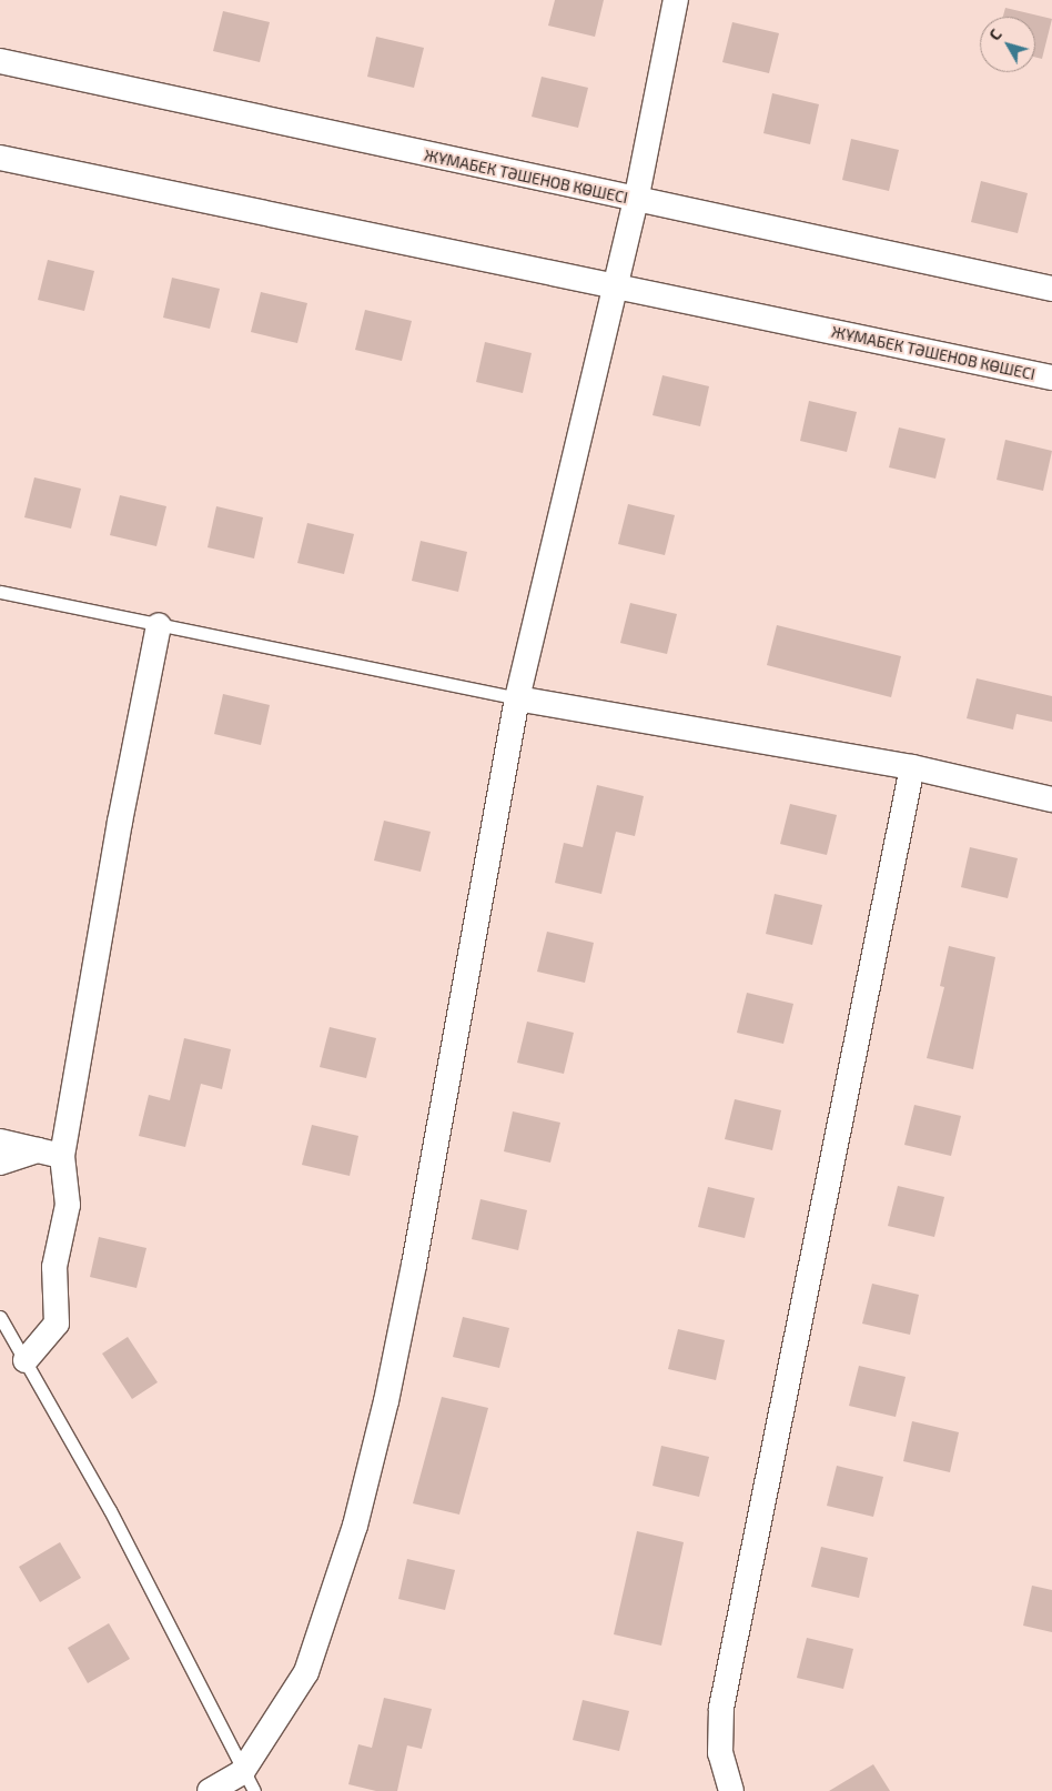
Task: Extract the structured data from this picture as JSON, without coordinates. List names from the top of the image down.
{
  "streets": {
    "street": ["ЖҰМАБЕК ТӘШЕНОВ КӨШЕСІ"]
  },
  "north": "top left"
}
